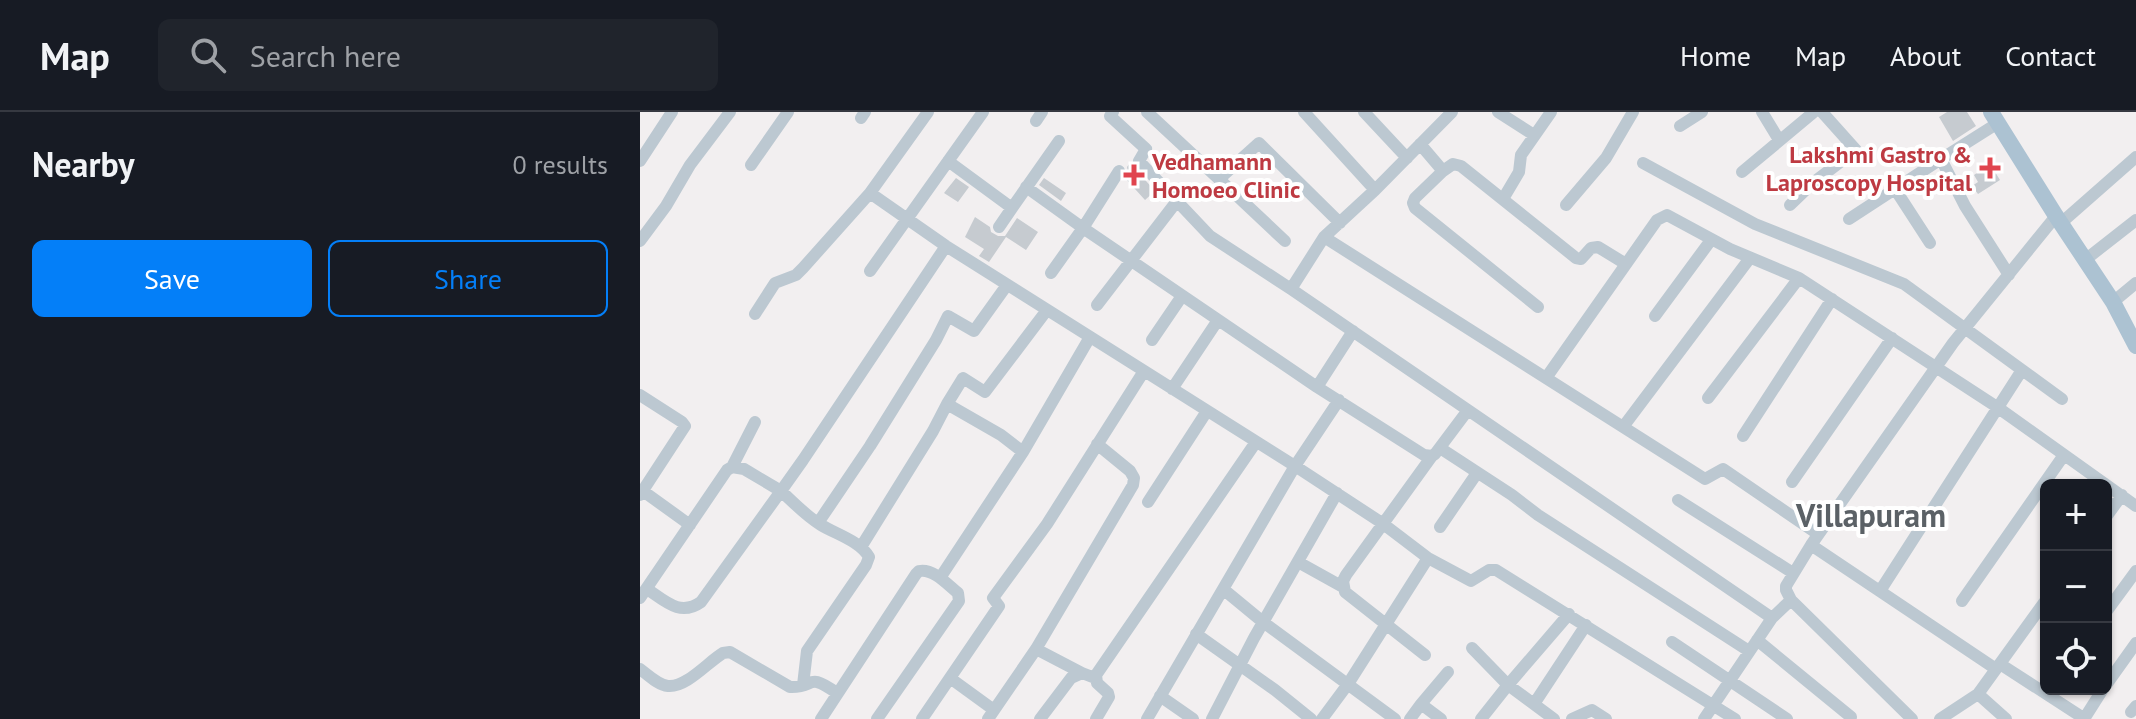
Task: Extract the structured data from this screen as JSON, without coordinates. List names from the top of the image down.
{
  "districts": ["Villapuram"],
  "places": {
    "health": ["Lakshmi Gastro & Laproscopy Hospital", "Vedhamann Homoeo Clinic"]
  },
  "page": {
    "header": "Map",
    "search": "Search here",
    "nav": [
      "Home",
      "Map",
      "About",
      "Contact"
    ],
    "heading": ["Nearby", "0 results"],
    "buttons": ["Save", "Share"],
    "map_buttons": ["+", "−"]
  }
}
